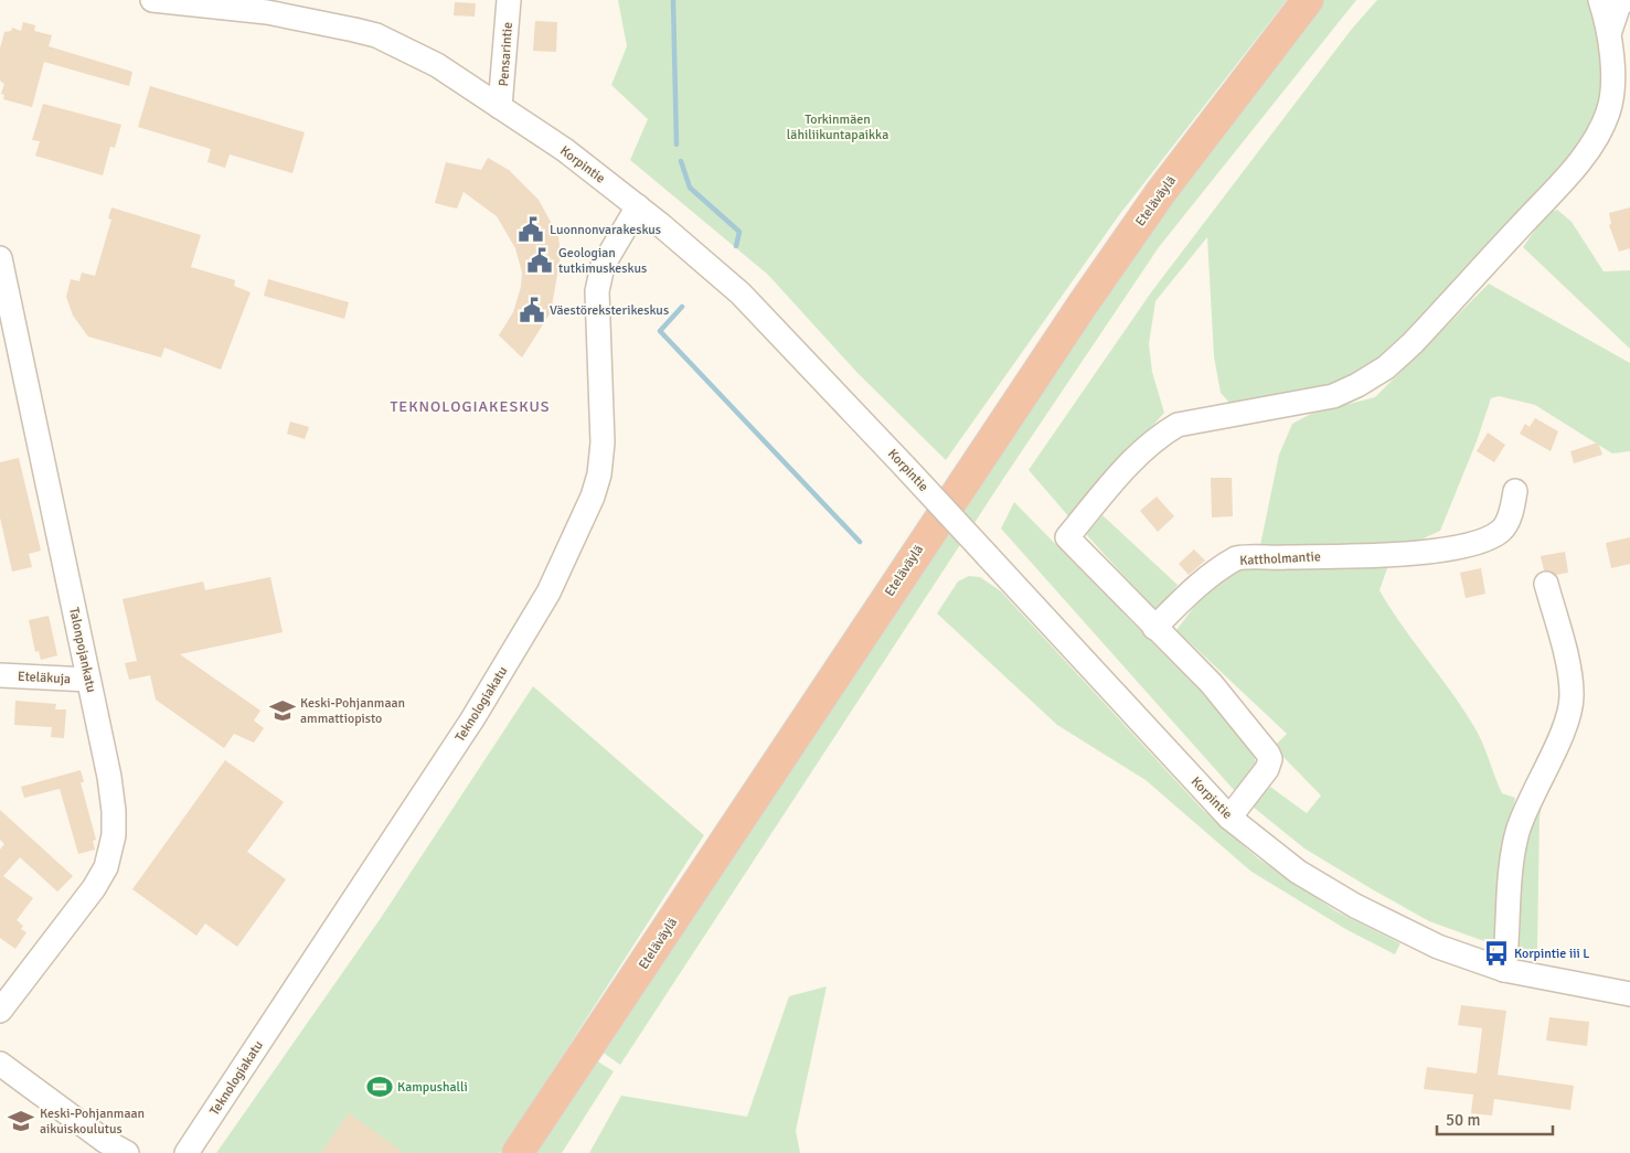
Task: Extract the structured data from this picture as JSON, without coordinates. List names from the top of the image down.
{
  "streets": {
    "highway": ["Eteläväylä"],
    "street": [
      "Pensarintie",
      "Korpintie",
      "Kattholmantie",
      "Talonpojankatu",
      "Eteläkuja",
      "Teknologiakatu"
    ]
  },
  "crossings": [
    ["Pensarintie", "Korpintie"],
    ["Korpintie", "Teknologiakatu"],
    ["Talonpojankatu", "Eteläkuja"]
  ],
  "districts": ["TEKNOLOGIAKESKUS"],
  "parks": ["Torkinmäen lähiliikuntapaikka"],
  "places": {
    "public building": ["Luonnonvarakeskus", "Geologian tutkimuskeskus", "Väestöreksterikeskus"],
    "school or university": ["Keski-Pohjanmaan ammattiopisto", "Keski-Pohjanmaan aikuiskoulutus"],
    "bus stop": ["Korpintie iii L"],
    "sports": ["Kampushalli"]
  },
  "scale_bar": "50 m"
}
